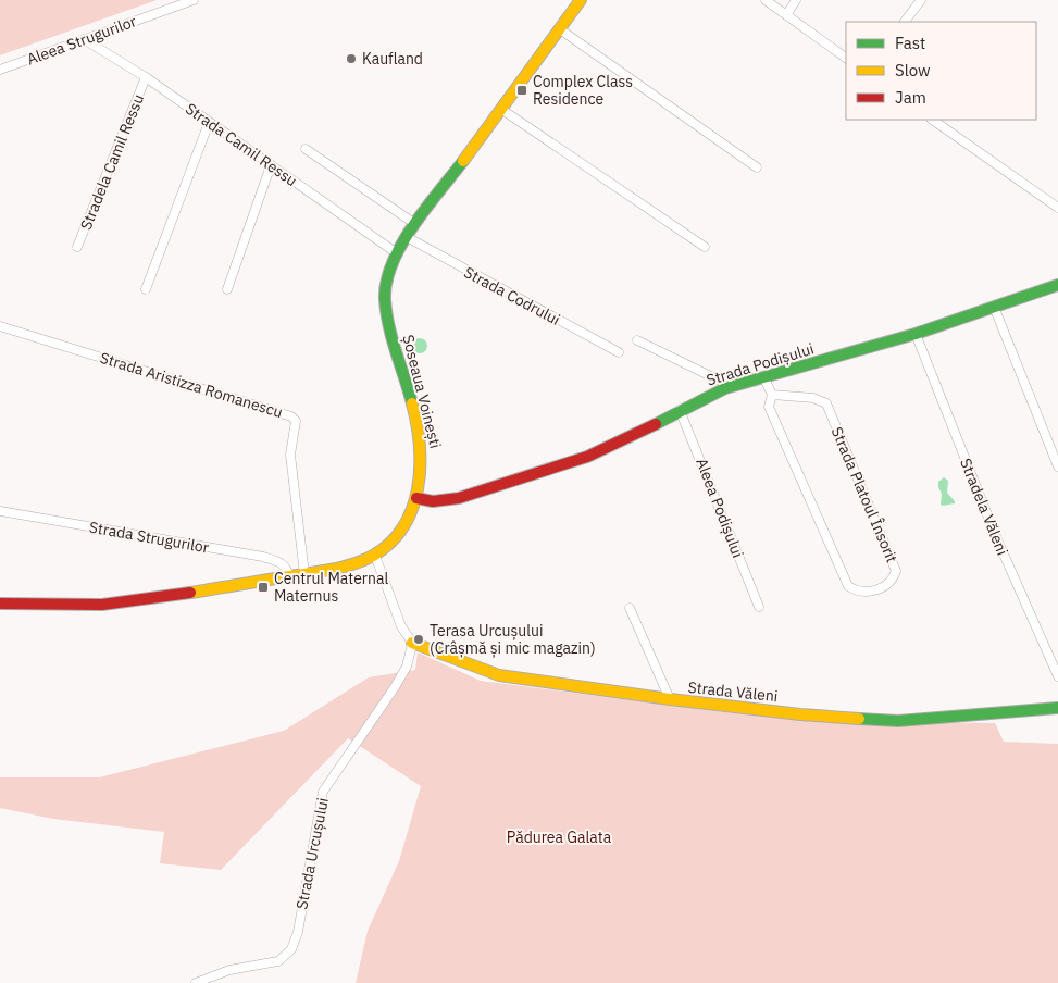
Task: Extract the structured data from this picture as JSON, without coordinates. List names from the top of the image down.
{
  "streets": {
    "street": [
      "Aleea Strugurilor",
      "Strada Camil Ressu",
      "Stradela Camil Ressu",
      "Strada Codrului",
      "Strada Podișului",
      "Strada Aristizza Romanescu",
      "Șoseaua Voinești",
      "Strada Platoul Însorit",
      "Stradela Văleni",
      "Aleea Podișului",
      "Strada Strugurilor",
      "Strada Văleni",
      "Strada Urcușului"
    ]
  },
  "crossings": [
    ["Aleea Strugurilor", "Strada Camil Ressu"],
    ["Strada Camil Ressu", "Stradela Camil Ressu"],
    ["Strada Camil Ressu", "Șoseaua Voinești"],
    ["Strada Codrului", "Șoseaua Voinești"],
    ["Strada Podișului", "Șoseaua Voinești"],
    ["Strada Podișului", "Stradela Văleni"],
    ["Strada Podișului", "Aleea Podișului"],
    ["Strada Aristizza Romanescu", "Șoseaua Voinești"],
    ["Șoseaua Voinești", "Strada Strugurilor"],
    ["Strada Văleni", "Strada Urcușului"]
  ],
  "parks": ["Pădurea Galata"],
  "places": {
    "other": ["Kaufland", "Terasa Urcușului (Crâșmă și mic magazin)"],
    "transit": ["Complex Class Residence", "Centrul Maternal Maternus"]
  },
  "legend": ["Fast", "Slow", "Jam"]
}
